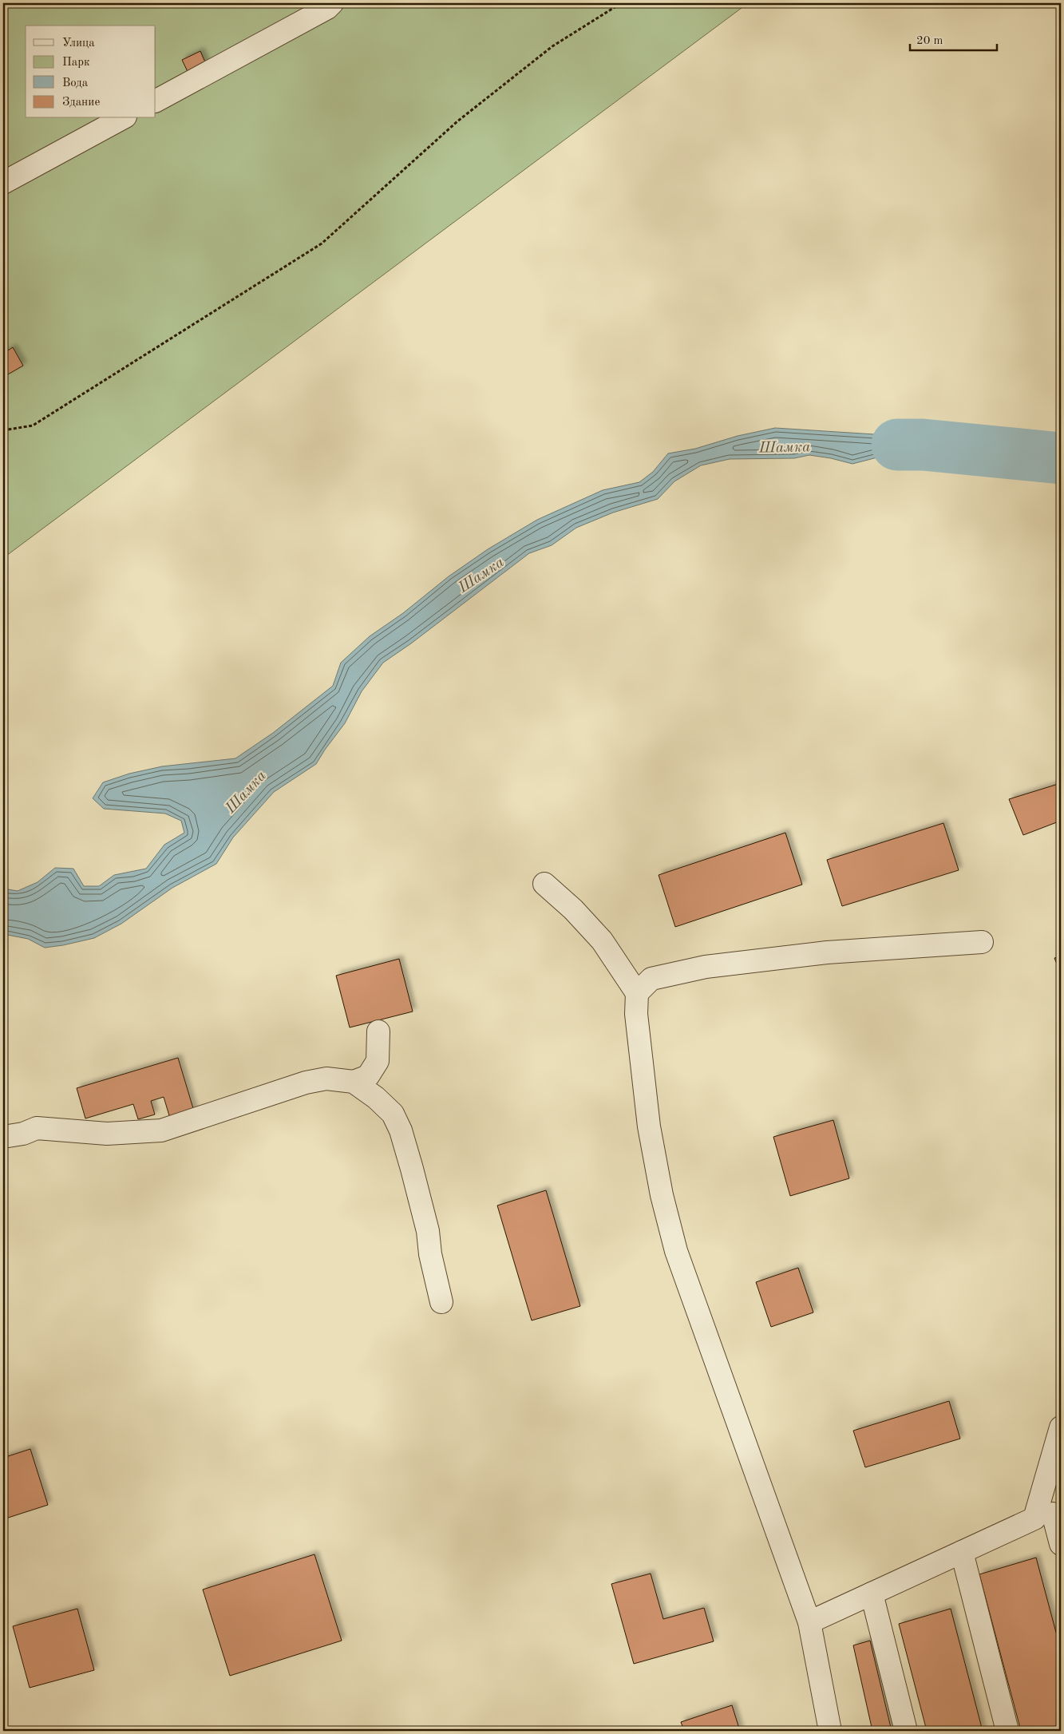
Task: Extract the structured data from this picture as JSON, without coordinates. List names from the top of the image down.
{
  "water": ["Шамка"],
  "legend": [
    "Улица",
    "Парк",
    "Вода",
    "Здание"
  ],
  "scale_bar": "20 m"
}
